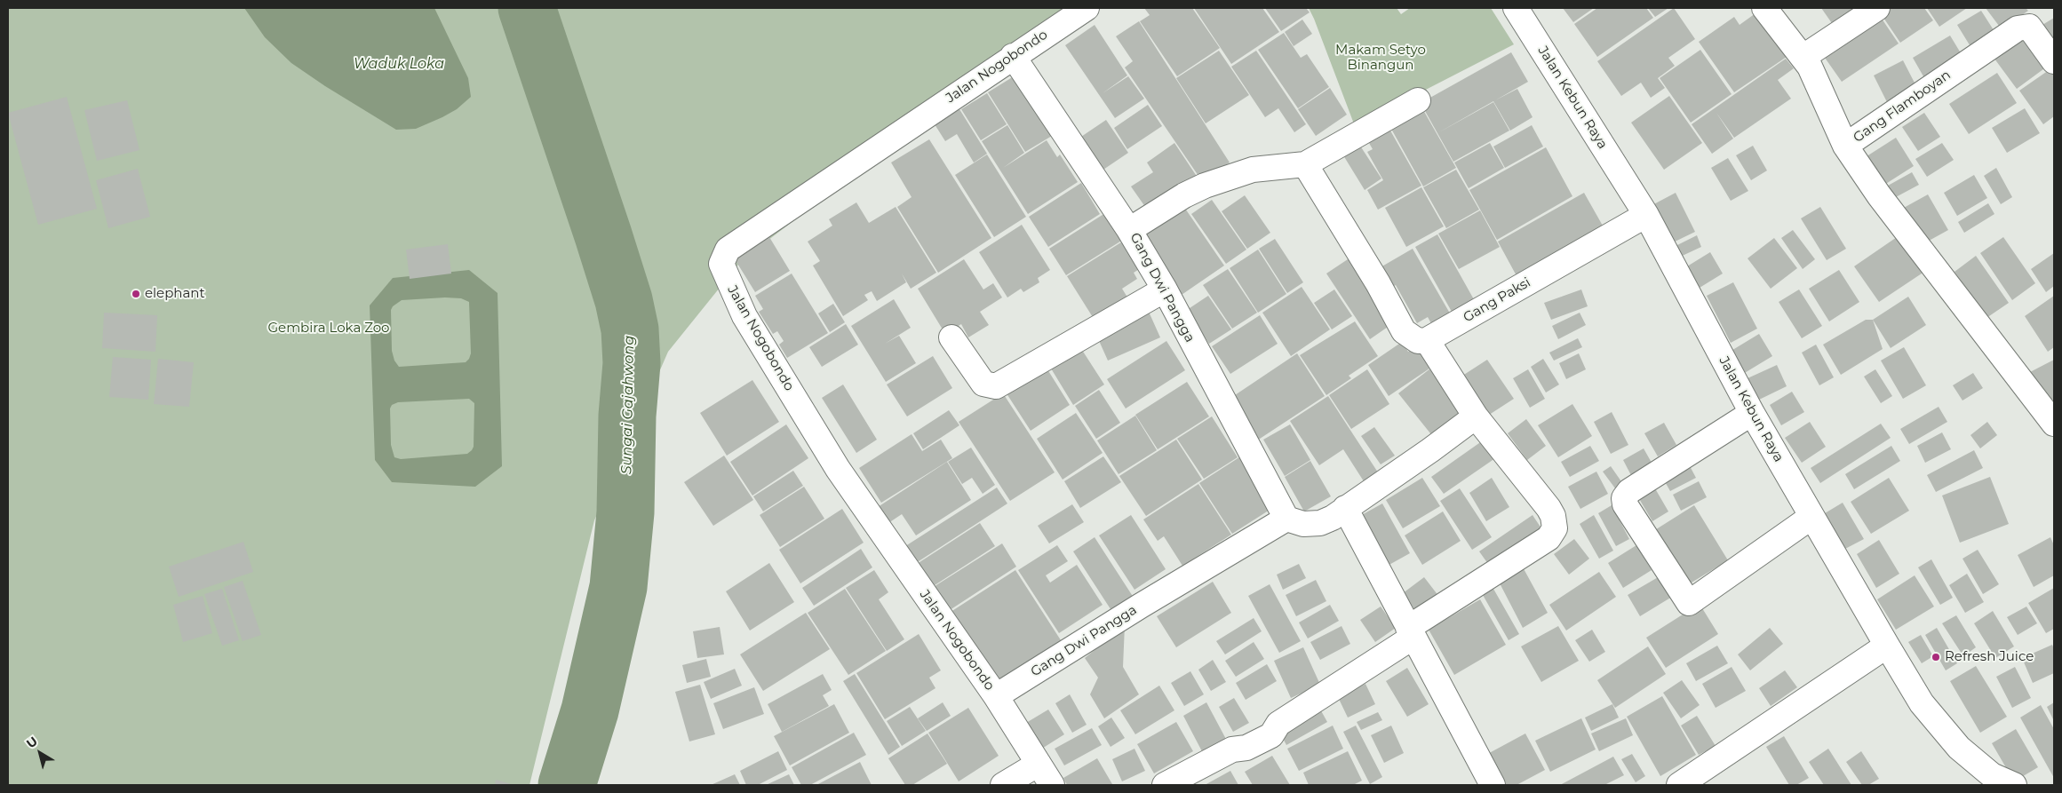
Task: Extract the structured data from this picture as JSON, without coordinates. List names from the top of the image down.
{
  "streets": {
    "street": [
      "Jalan Nogobondo",
      "Jalan Kebun Raya",
      "Gang Flamboyan",
      "Gang Dwi Pangga",
      "Gang Paksi"
    ]
  },
  "crossings": [
    ["Jalan Nogobondo", "Gang Dwi Pangga"],
    ["Jalan Kebun Raya", "Gang Paksi"]
  ],
  "water": ["Waduk Loka", "Sungai Gajahwong"],
  "parks": ["Makam Setyo Binangun", "Gembira Loka Zoo"],
  "places": ["elephant", "Refresh Juice"],
  "north": "top left"
}
